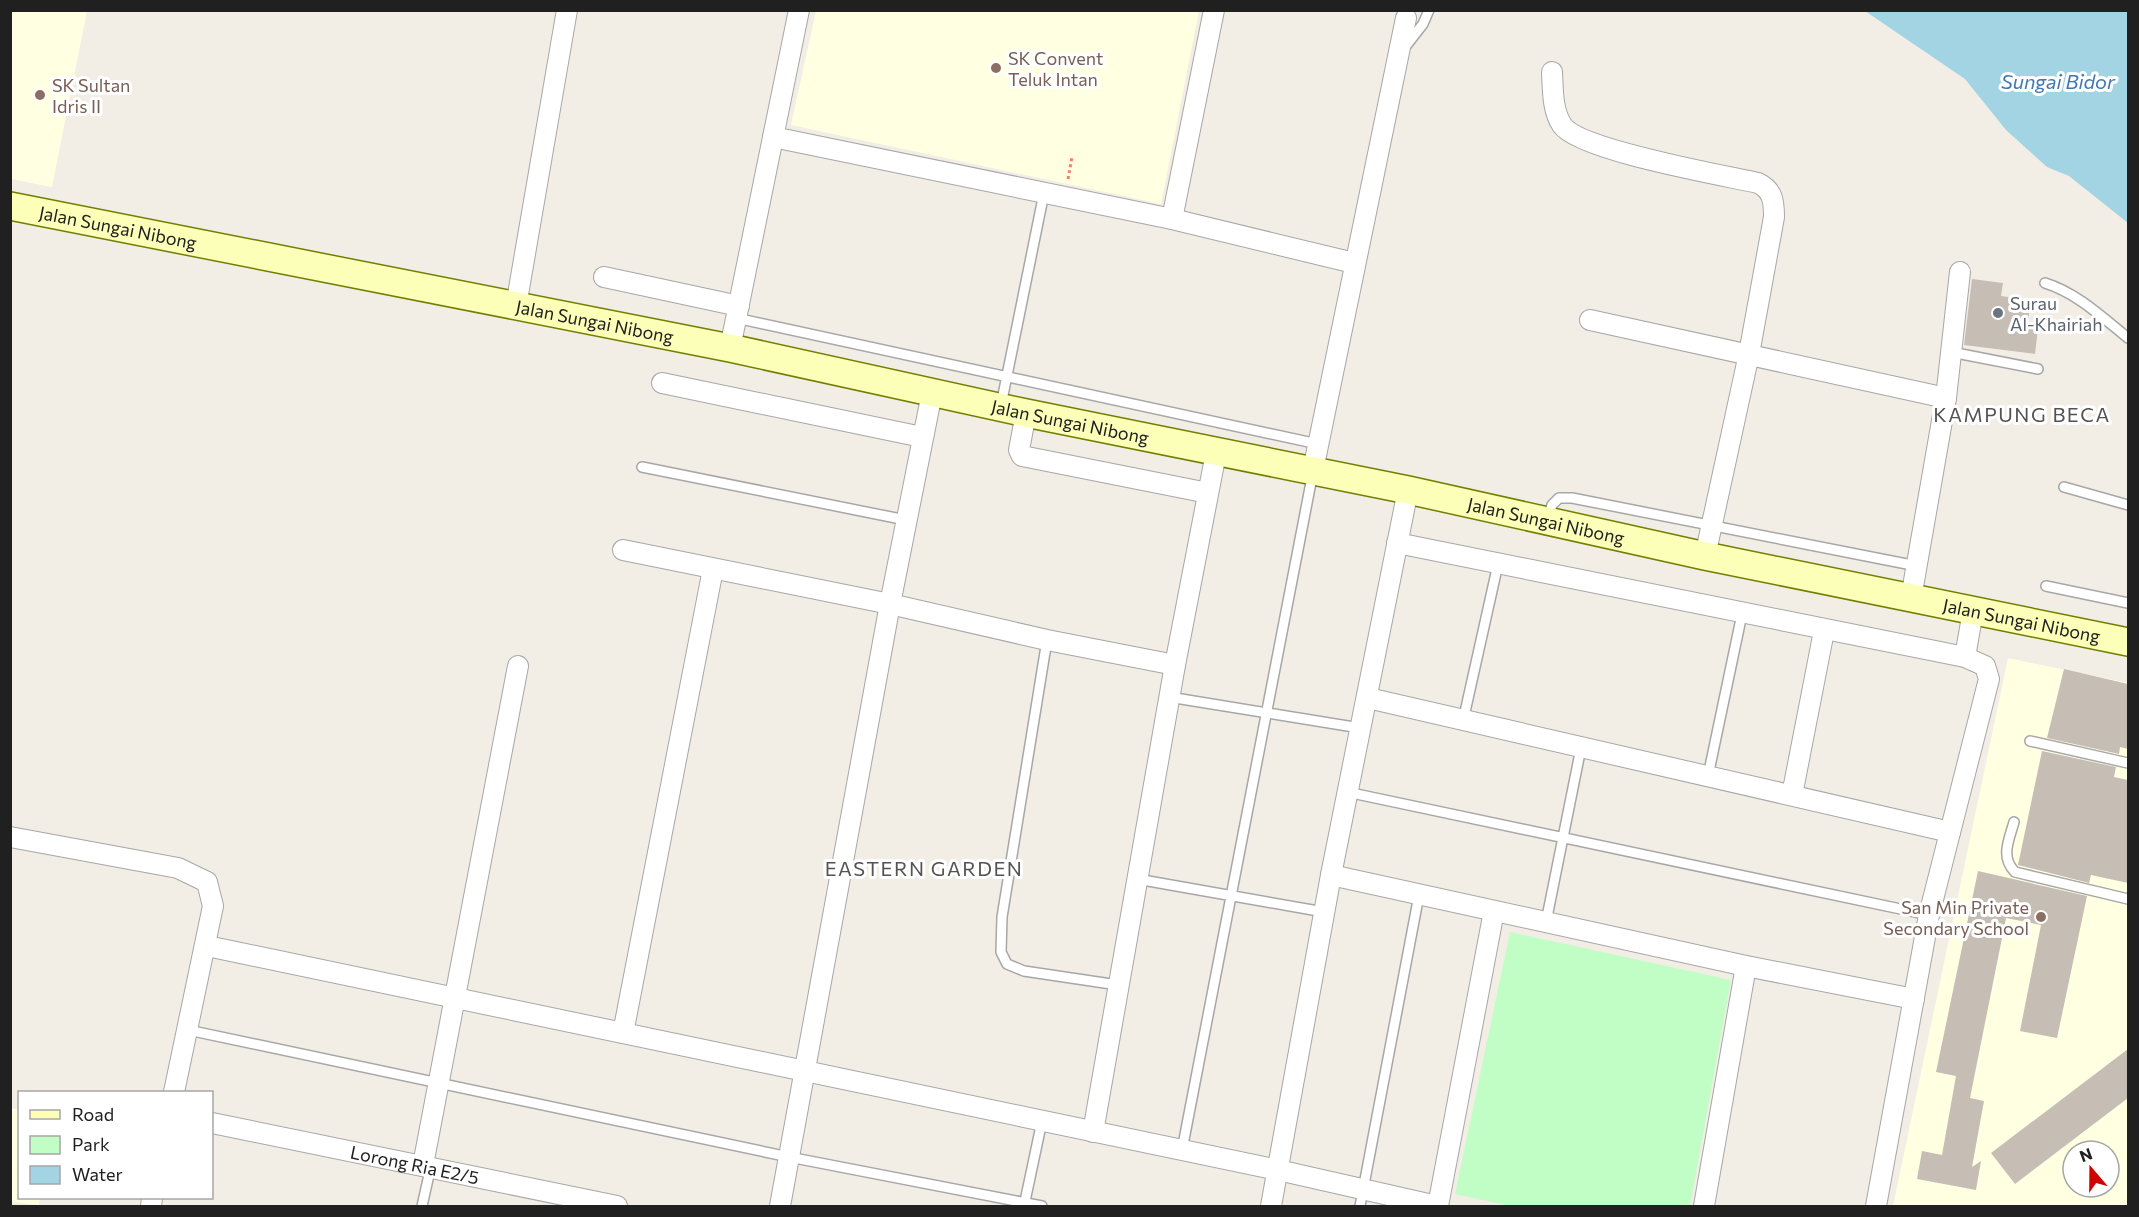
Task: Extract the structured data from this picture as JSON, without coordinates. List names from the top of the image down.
{
  "streets": {
    "street": ["Jalan Sungai Nibong", "Lorong Ria E2/5"]
  },
  "districts": ["KAMPUNG BECA", "EASTERN GARDEN"],
  "water": ["Sungai Bidor"],
  "places": [
    "SK Convent Teluk Intan",
    "SK Sultan Idris II",
    "Surau Al-Khairiah",
    "San Min Private Secondary School"
  ],
  "legend": ["Road", "Park", "Water"],
  "north": "top"
}
